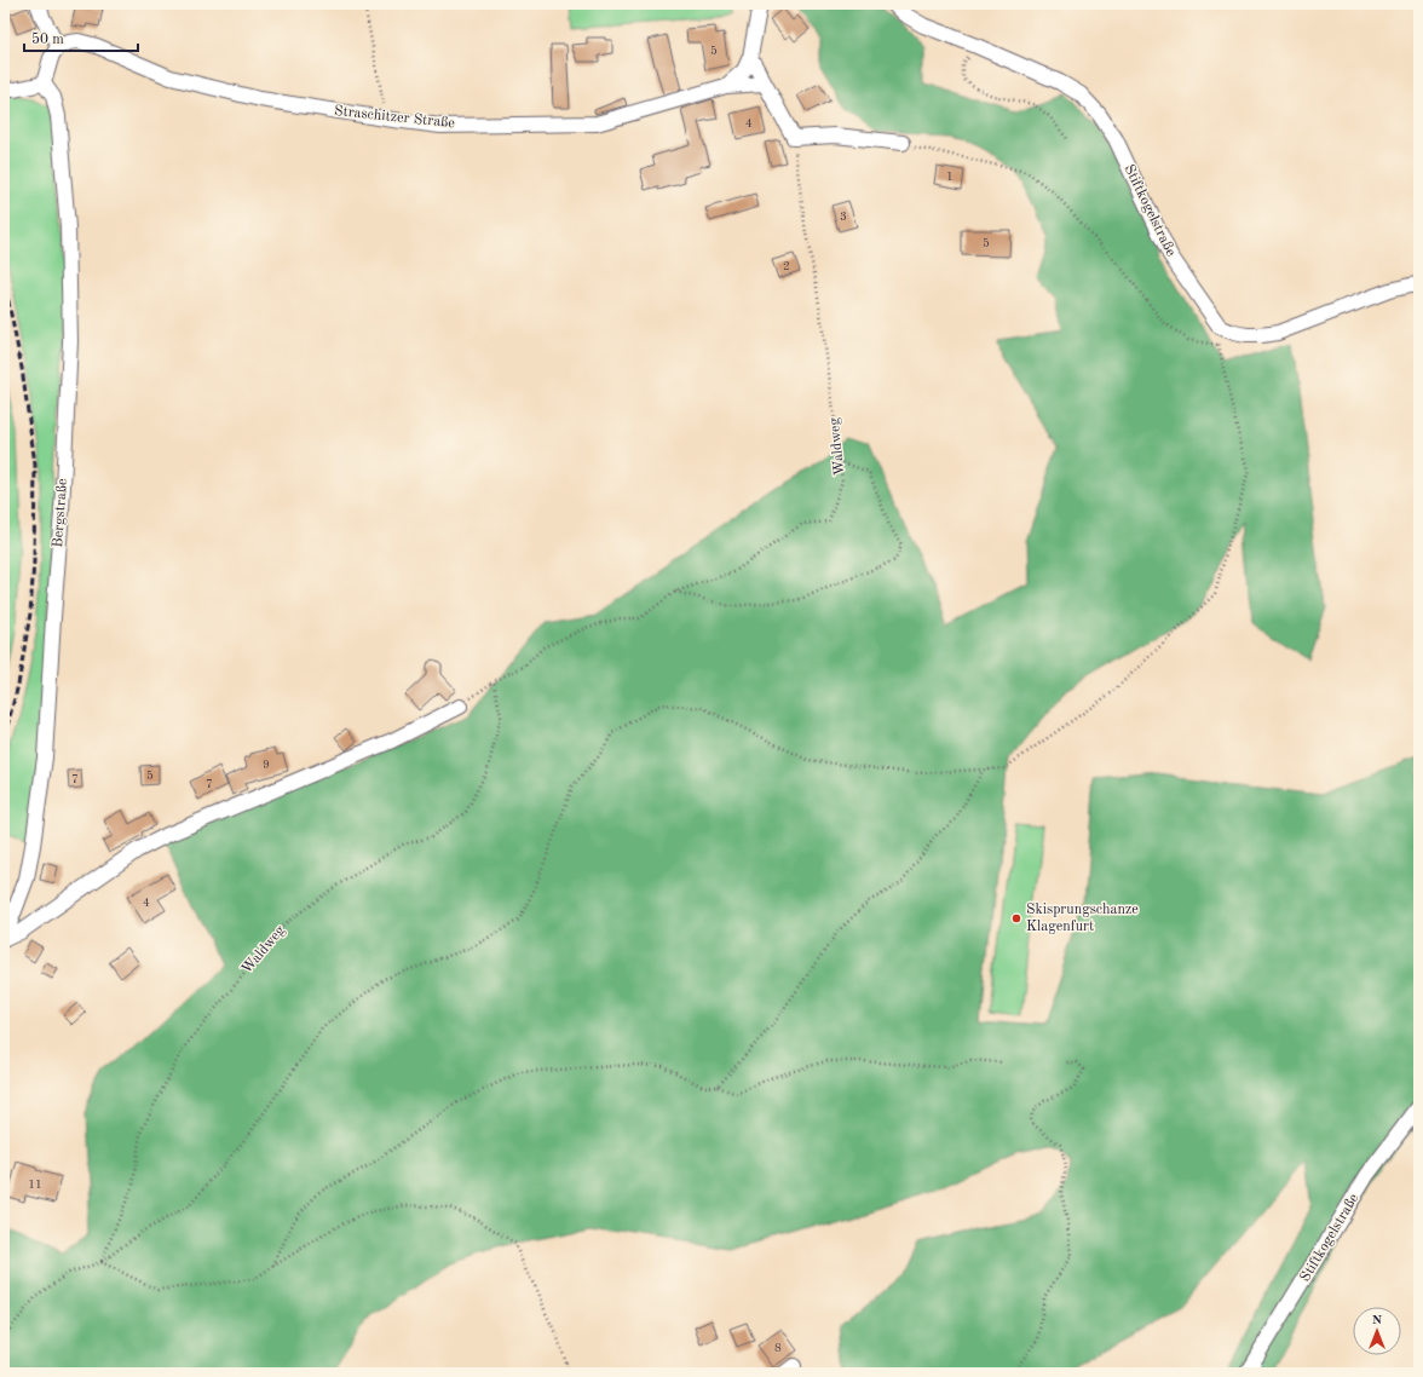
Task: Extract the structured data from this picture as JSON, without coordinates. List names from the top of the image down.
{
  "streets": {
    "street": ["Straschitzer Straße", "Stiftkogelstraße", "Bergstraße"],
    "path": ["Waldweg"]
  },
  "places": ["Skisprungschanze Klagenfurt"],
  "house_numbers": [
    "5",
    "4",
    "1",
    "3",
    "5",
    "2",
    "9",
    "5",
    "7",
    "7",
    "4",
    "11",
    "8"
  ],
  "scale_bar": "50 m",
  "north": "top"
}
